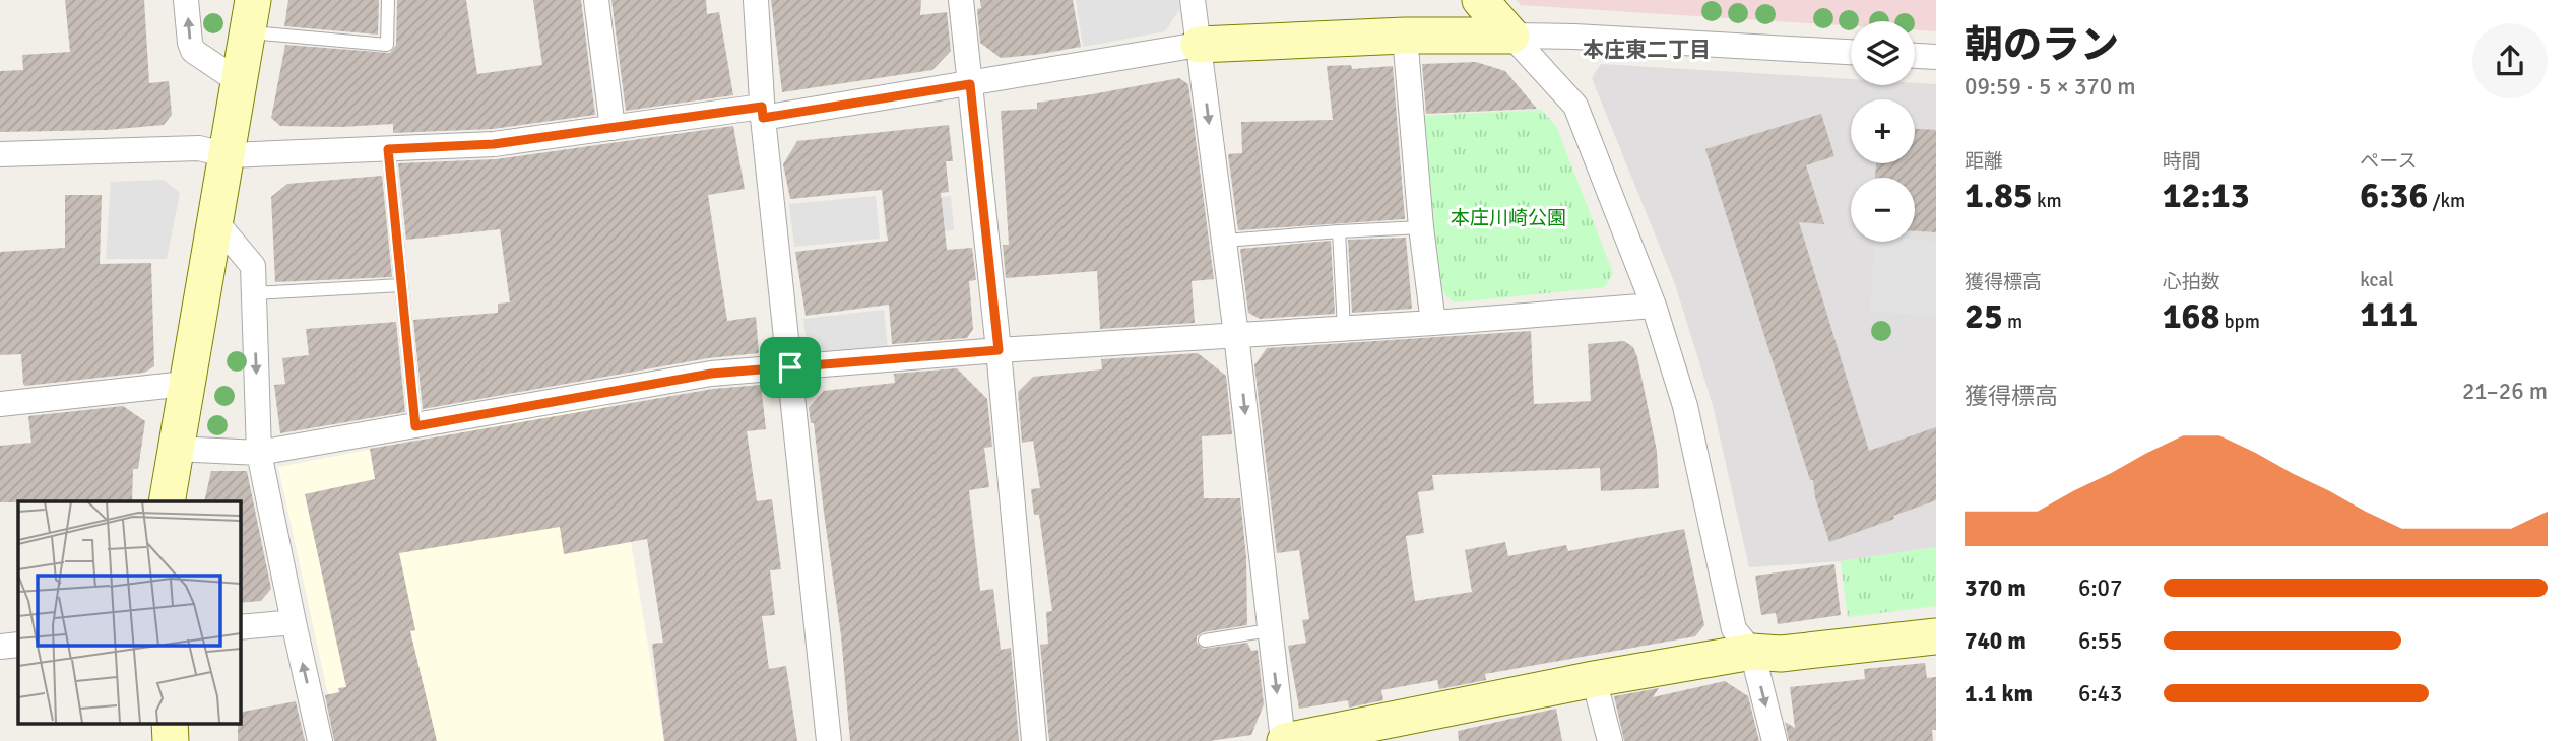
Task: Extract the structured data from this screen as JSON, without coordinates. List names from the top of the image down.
{
  "districts": ["本庄東二丁目"],
  "parks": ["本庄川崎公園"],
  "page": {
    "heading": ["朝のラン", "09:59 · 5 × 370 m"],
    "map_buttons": ["+", "−"],
    "stats": [
      ["距離", "1.85 km"],
      ["時間", "12:13"],
      ["ペース", "6:36 /km"],
      ["獲得標高", "25 m"],
      ["心拍数", "168 bpm"],
      ["kcal", "111"]
    ],
    "chart": ["獲得標高", "21–26 m"],
    "list": [
      {
        "name": "370 m",
        "note": "6:07"
      },
      {
        "name": "740 m",
        "note": "6:55"
      },
      {
        "name": "1.1 km",
        "note": "6:43"
      }
    ]
  }
}
